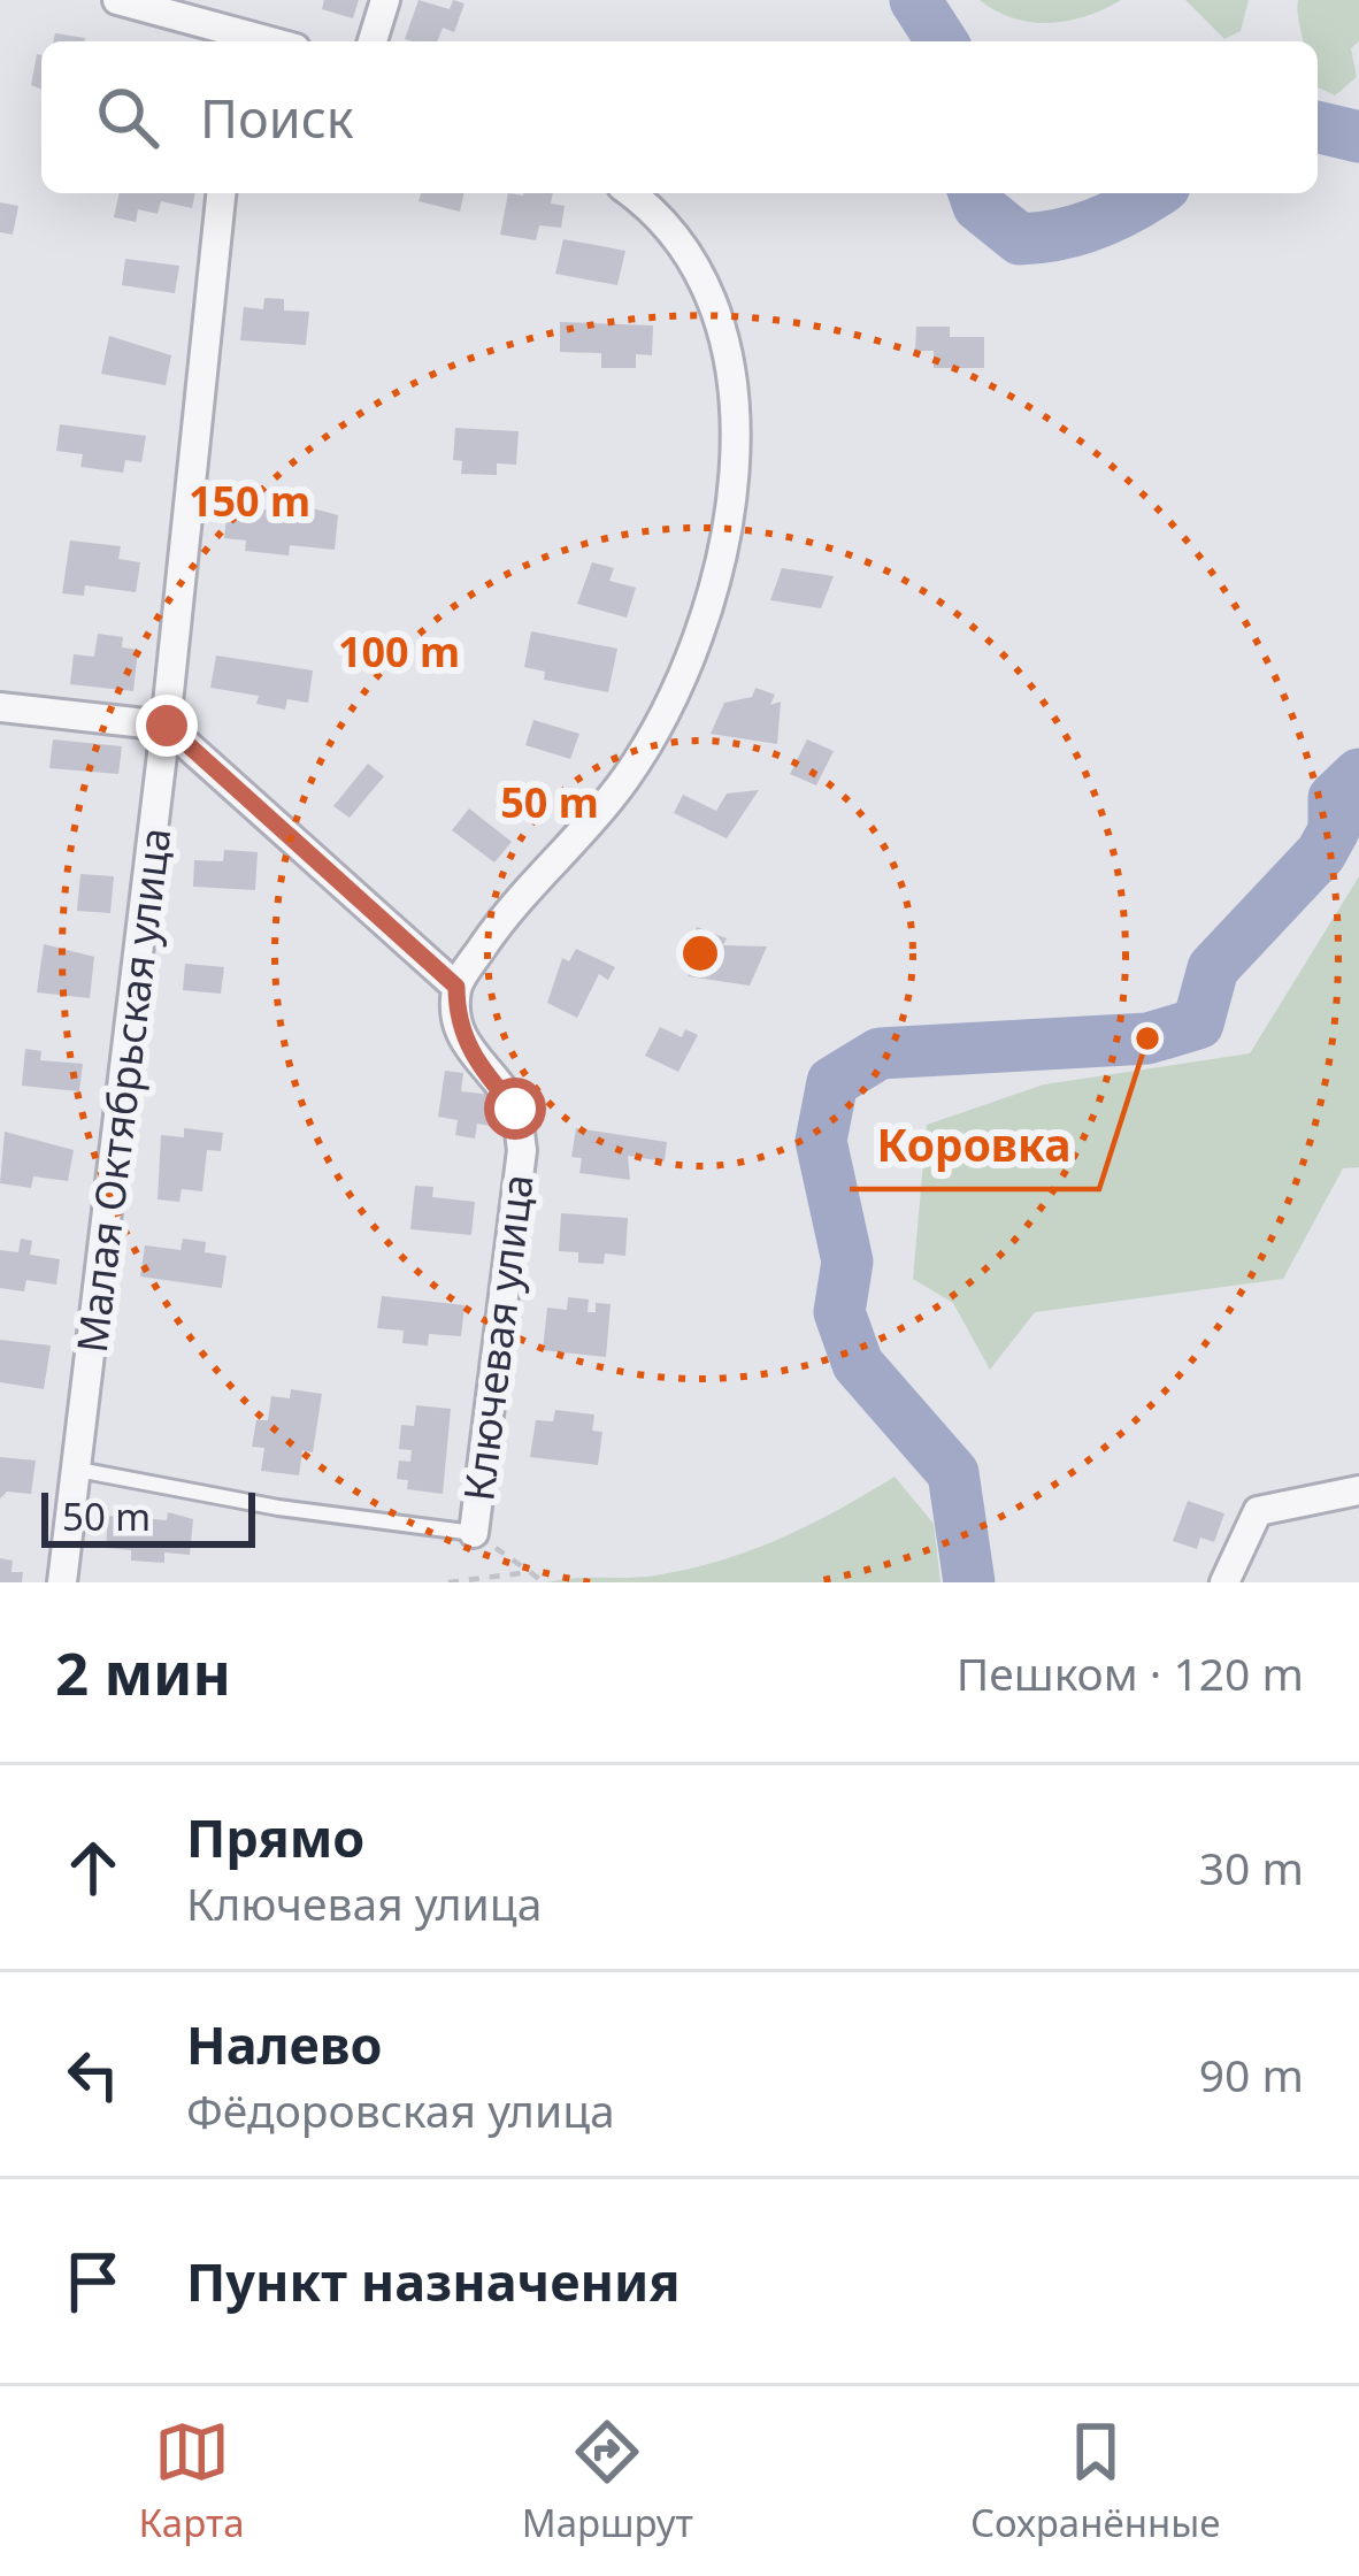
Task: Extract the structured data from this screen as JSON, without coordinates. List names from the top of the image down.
{
  "streets": {
    "street": ["Малая Октябрьская улица", "Ключевая улица"]
  },
  "places": ["Коровка"],
  "scale_bar": "50 m",
  "page": {
    "search": "Поиск",
    "scale": "50 m",
    "heading": ["2 мин", "Пешком · 120 m"],
    "list": [
      ["Прямо", "Ключевая улица", "30 m"],
      ["Налево", "Фёдоровская улица", "90 m"],
      "Пункт назначения"
    ],
    "nav": ["Карта", "Маршрут", "Сохранённые"]
  },
  "rings": ["150 m", "100 m", "50 m"]
}
